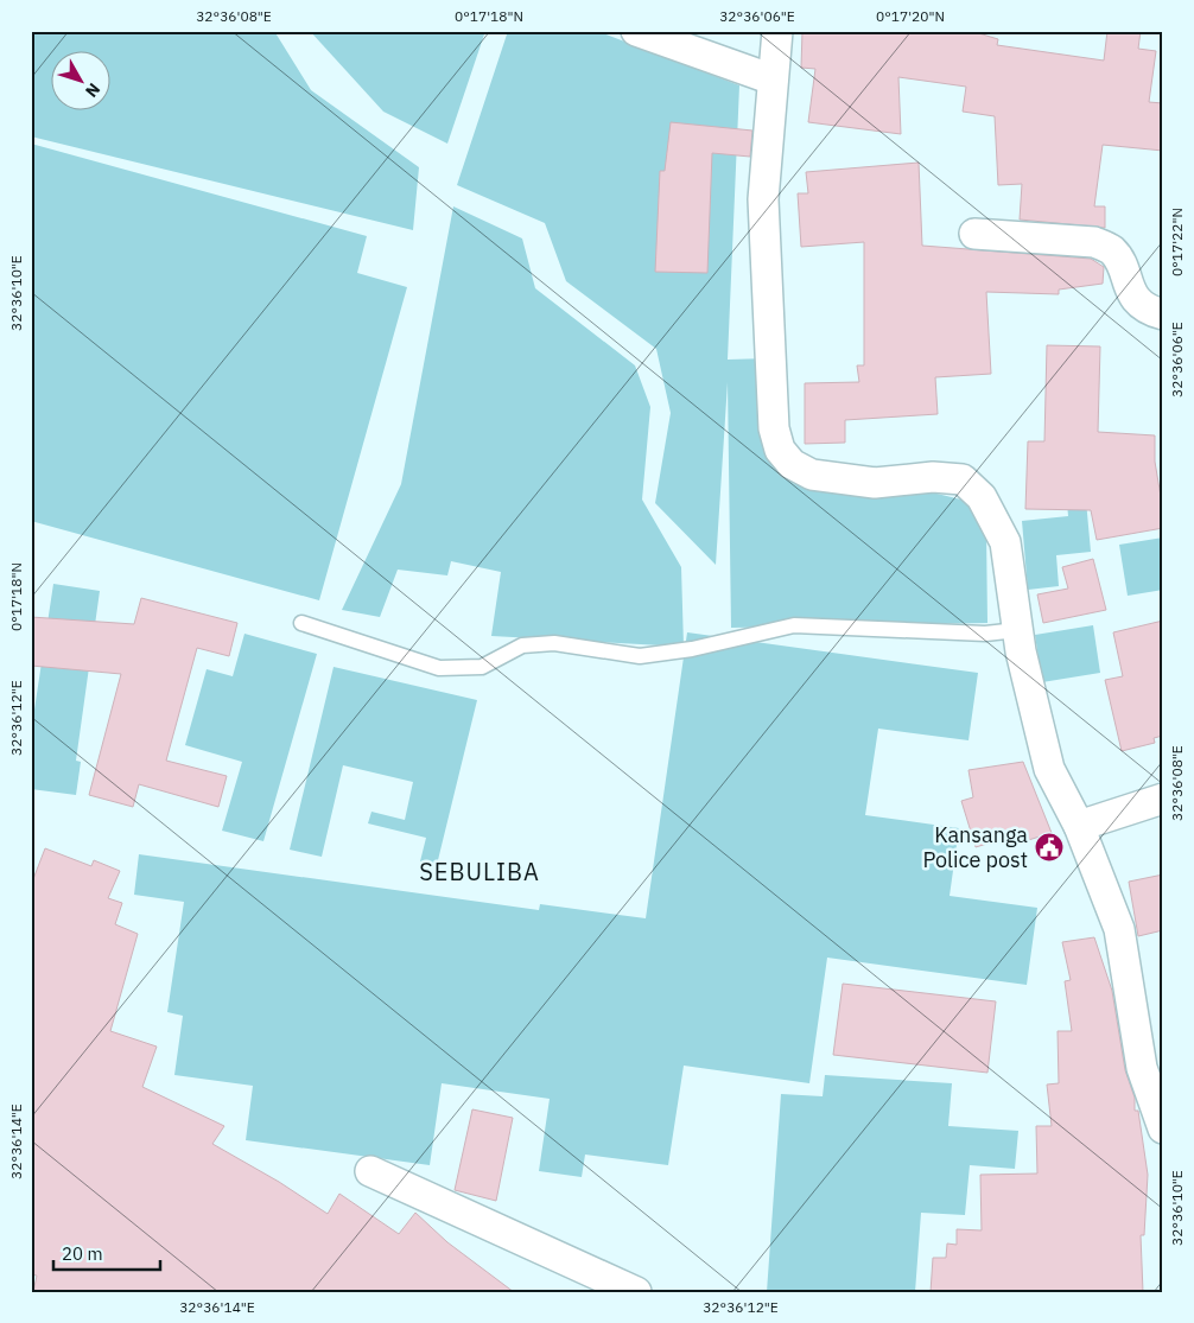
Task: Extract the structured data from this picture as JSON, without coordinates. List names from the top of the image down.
{
  "districts": ["SEBULIBA"],
  "places": {
    "public building": ["Kansanga Police post"]
  },
  "scale_bar": "20 m",
  "north": "bottom right",
  "coordinates": [
    "32°36'08\"E",
    "0°17'18\"N",
    "32°36'06\"E",
    "0°17'20\"N",
    "0°17'22\"N",
    "32°36'10\"E",
    "32°36'12\"E",
    "32°36'14\"E"
  ]
}
